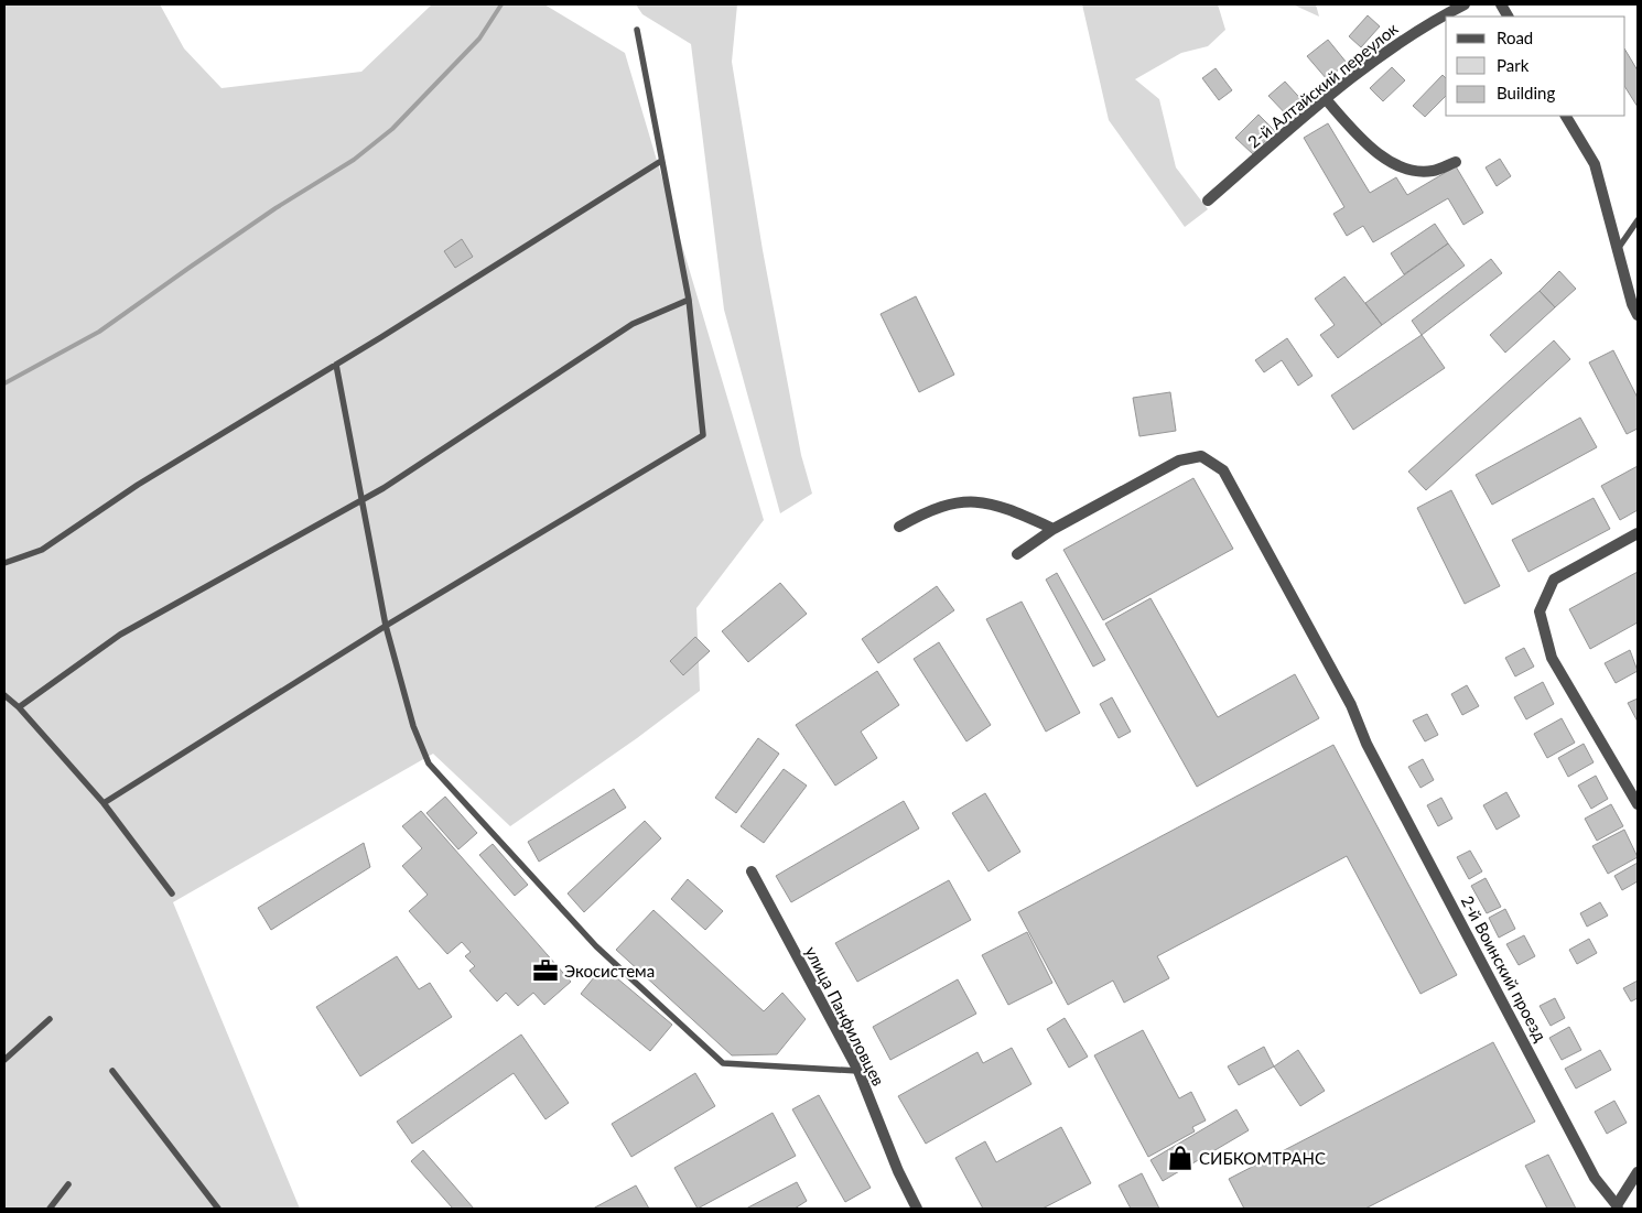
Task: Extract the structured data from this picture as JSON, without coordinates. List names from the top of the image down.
{
  "streets": {
    "street": ["2-й Алтайский переулок", "2-й Воинский проезд", "улица Панфиловцев"]
  },
  "places": {
    "office": ["Экосистема"],
    "shop": ["СИБКОМТРАНС"]
  },
  "legend": ["Road", "Park", "Building"]
}
